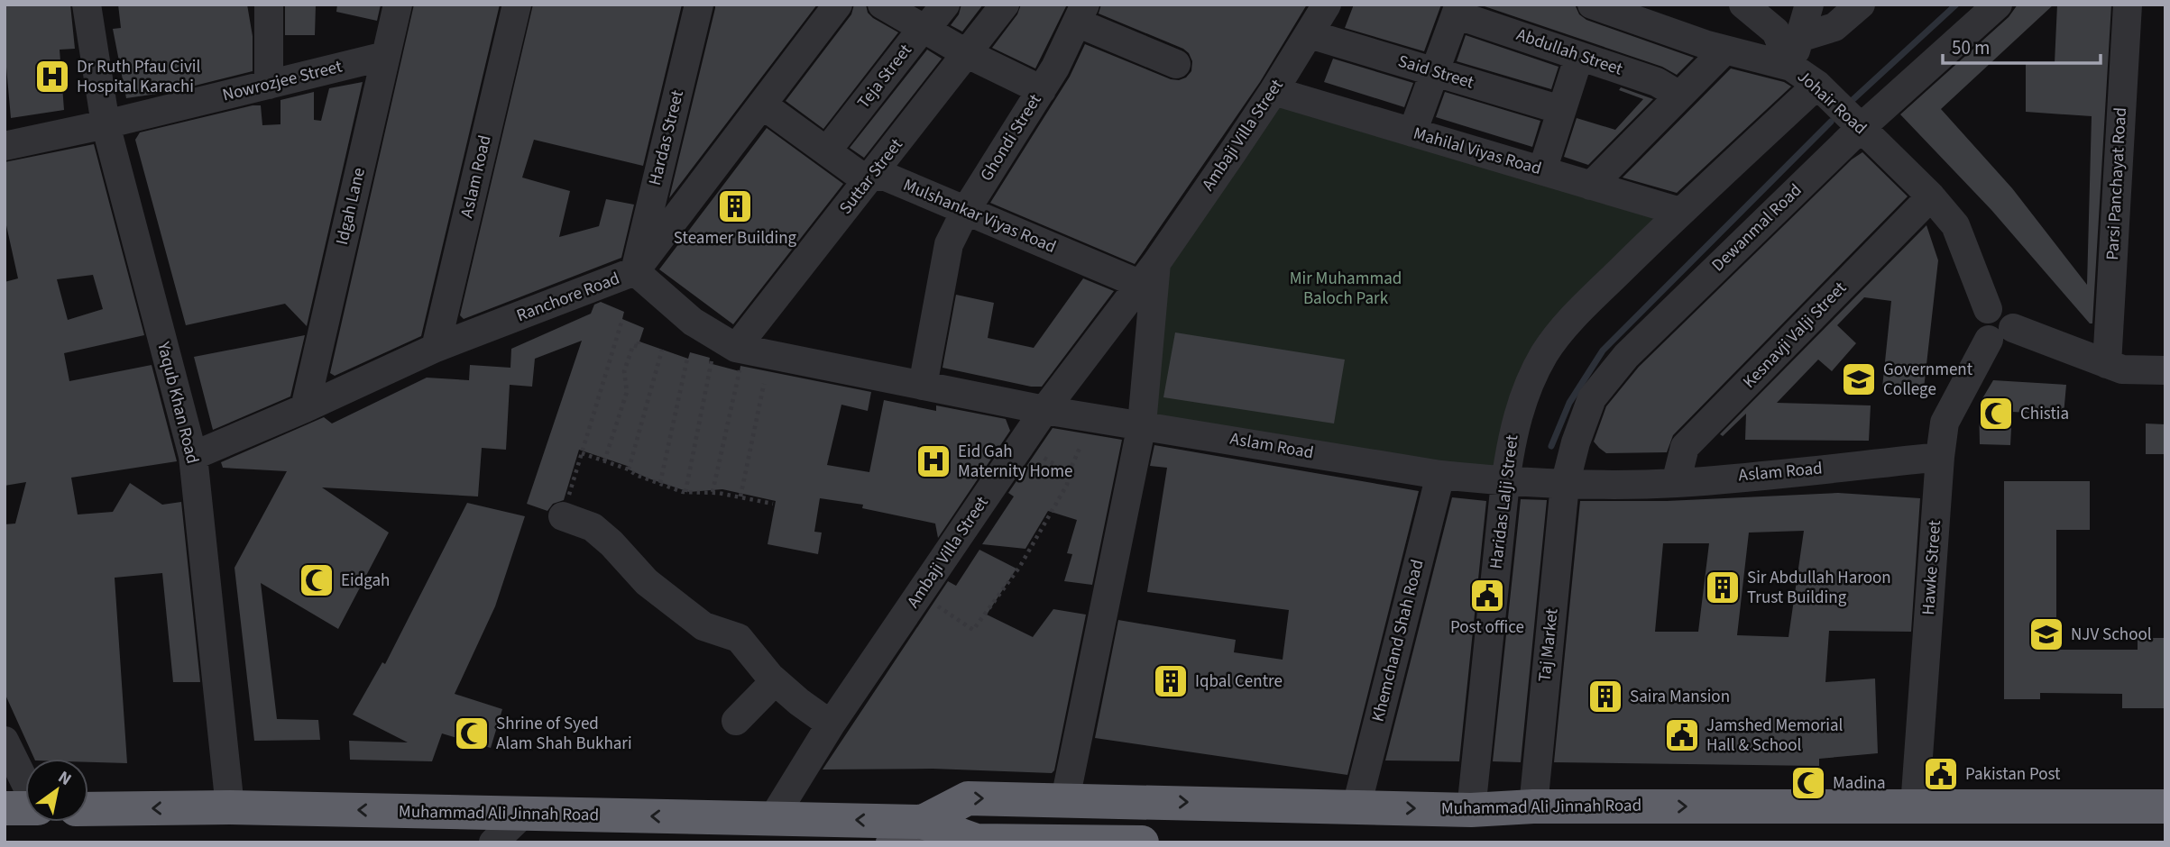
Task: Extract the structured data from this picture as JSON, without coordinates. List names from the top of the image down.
{
  "streets": {
    "highway": ["Muhammad Ali Jinnah Road"],
    "street": [
      "Abdullah Street",
      "Said Street",
      "Teja Street",
      "Nowrozjee Street",
      "Johair Road",
      "Ambaji Villa Street",
      "Hardas Street",
      "Ghondi Street",
      "Mahilal Viyas Road",
      "Aslam Road",
      "Suttar Street",
      "Parsi Panchayat Road",
      "Idgah Lane",
      "Mulshankar Viyas Road",
      "Dewanmal Road",
      "Ranchore Road",
      "Kesnavji Valji Street",
      "Yaqub Khan Road",
      "Haridas Lalji Street",
      "Hawke Street",
      "Khemchand Shah Road",
      "Taj Market"
    ]
  },
  "crossings": [
    ["Said Street", "Ambaji Villa Street"],
    ["Teja Street", "Mulshankar Viyas Road"],
    ["Nowrozjee Street", "Idgah Lane"],
    ["Nowrozjee Street", "Yaqub Khan Road"],
    ["Johair Road", "Dewanmal Road"],
    ["Johair Road", "Kesnavji Valji Street"],
    ["Johair Road", "Haridas Lalji Street"],
    ["Johair Road", "Hawke Street"],
    ["Ambaji Villa Street", "Mahilal Viyas Road"],
    ["Ambaji Villa Street", "Aslam Road"],
    ["Ambaji Villa Street", "Mulshankar Viyas Road"],
    ["Ambaji Villa Street", "Muhammad Ali Jinnah Road"],
    ["Hardas Street", "Aslam Road"],
    ["Hardas Street", "Ranchore Road"],
    ["Ghondi Street", "Aslam Road"],
    ["Ghondi Street", "Mulshankar Viyas Road"],
    ["Mahilal Viyas Road", "Haridas Lalji Street"],
    ["Aslam Road", "Suttar Street"],
    ["Aslam Road", "Dewanmal Road"],
    ["Aslam Road", "Ranchore Road"],
    ["Aslam Road", "Kesnavji Valji Street"],
    ["Aslam Road", "Haridas Lalji Street"],
    ["Aslam Road", "Hawke Street"],
    ["Aslam Road", "Khemchand Shah Road"],
    ["Aslam Road", "Taj Market"],
    ["Suttar Street", "Mulshankar Viyas Road"],
    ["Idgah Lane", "Ranchore Road"],
    ["Mulshankar Viyas Road", "Ranchore Road"],
    ["Dewanmal Road", "Taj Market"],
    ["Ranchore Road", "Yaqub Khan Road"],
    ["Yaqub Khan Road", "Muhammad Ali Jinnah Road"],
    ["Haridas Lalji Street", "Muhammad Ali Jinnah Road"],
    ["Hawke Street", "Muhammad Ali Jinnah Road"],
    ["Khemchand Shah Road", "Muhammad Ali Jinnah Road"],
    ["Taj Market", "Muhammad Ali Jinnah Road"]
  ],
  "parks": ["Mir Muhammad Baloch Park"],
  "places": {
    "hospital": ["Dr Ruth Pfau Civil Hospital Karachi", "Eid Gah Maternity Home"],
    "building": [
      "Steamer Building",
      "Sir Abdullah Haroon Trust Building",
      "Iqbal Centre",
      "Saira Mansion"
    ],
    "school or university": ["Government College", "NJV School"],
    "mosque": [
      "Chistia",
      "Eidgah",
      "Shrine of Syed Alam Shah Bukhari",
      "Madina"
    ],
    "public building": ["Post office", "Jamshed Memorial Hall & School", "Pakistan Post"]
  },
  "scale_bar": "50 m",
  "north": "top right"
}
